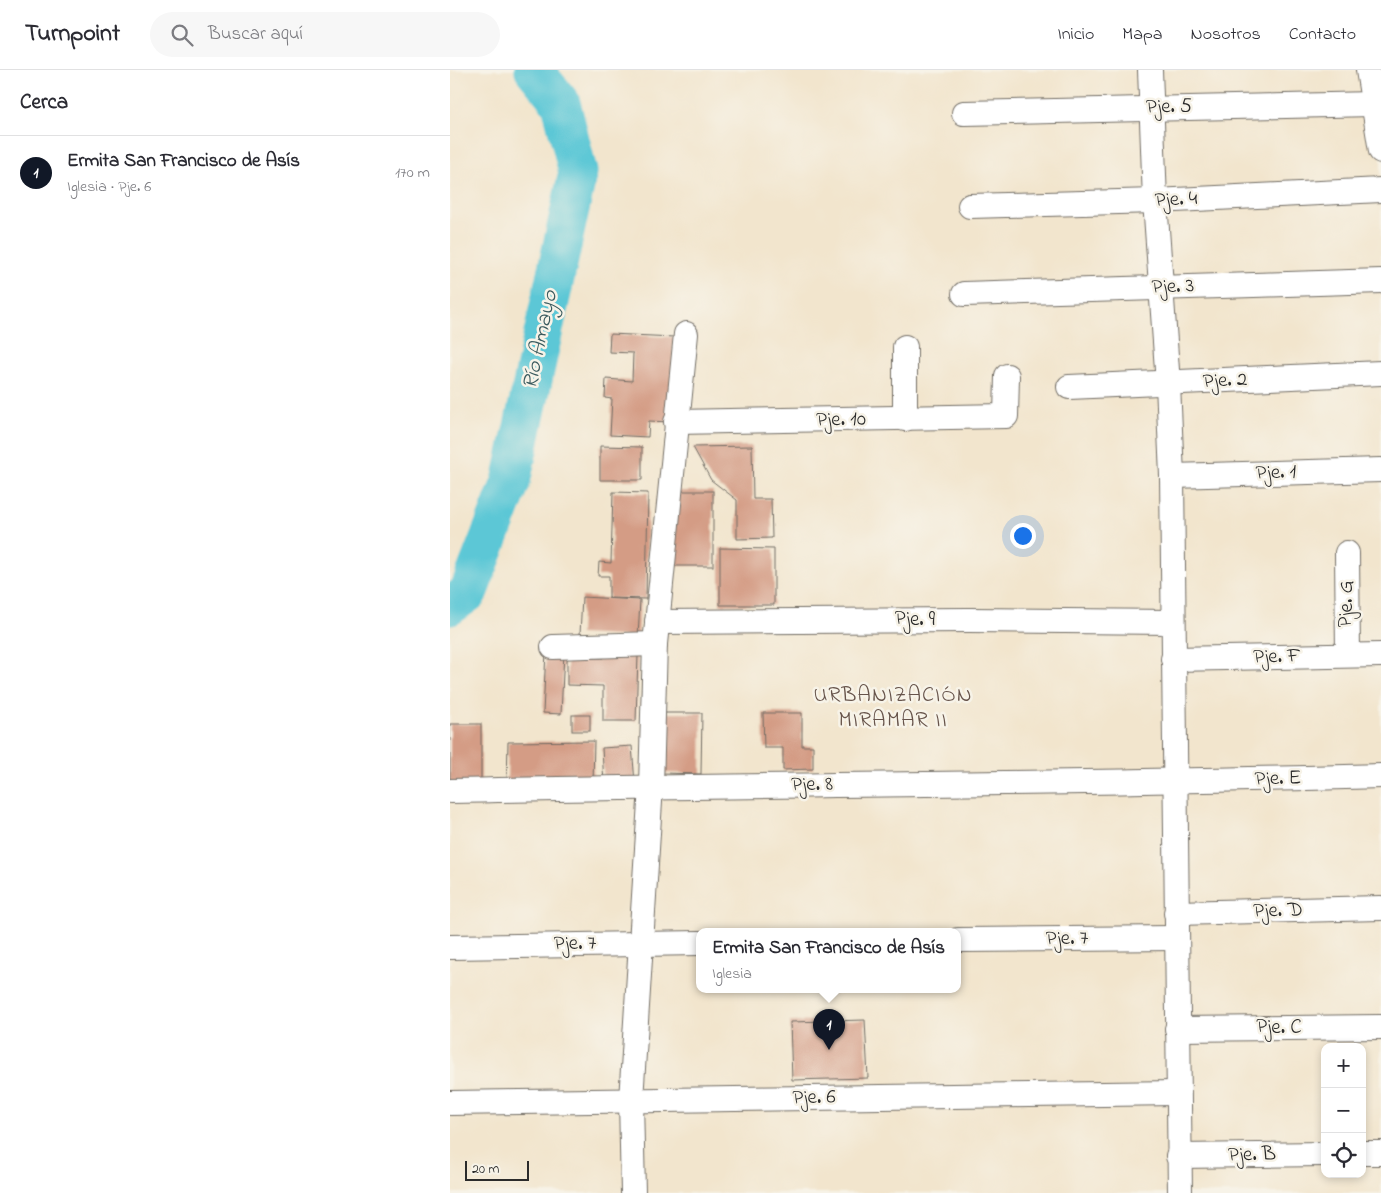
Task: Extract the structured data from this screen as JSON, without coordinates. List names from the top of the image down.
{
  "streets": {
    "street": [
      "Pje. 5",
      "Pje. 4",
      "Pje. 3",
      "Pje. 2",
      "Pje. 10",
      "Pje. 1",
      "Pje. G",
      "Pje. 9",
      "Pje. F",
      "Pje. E",
      "Pje. 8",
      "Pje. D",
      "Pje. 7",
      "Pje. C",
      "Pje. 6",
      "Pje. B"
    ]
  },
  "crossings": [
    ["Pje. G", "Pje. F"],
    ["Pje. E", "Pje. 8"]
  ],
  "districts": ["URBANIZACIÓN MIRAMAR II"],
  "water": ["Río Amayo"],
  "scale_bar": "20 m",
  "page": {
    "header": "Turnpoint",
    "search": "Buscar aquí",
    "nav": [
      "Inicio",
      "Mapa",
      "Nosotros",
      "Contacto"
    ],
    "heading": "Cerca",
    "list": [
      {
        "mark": "1",
        "name": "Ermita San Francisco de Asís",
        "note": "Iglesia · Pje. 6",
        "value": "170 m"
      }
    ],
    "popup": ["Ermita San Francisco de Asís", "Iglesia"],
    "pins": "1",
    "map_buttons": ["+", "−"],
    "scale": "20 m"
  }
}
